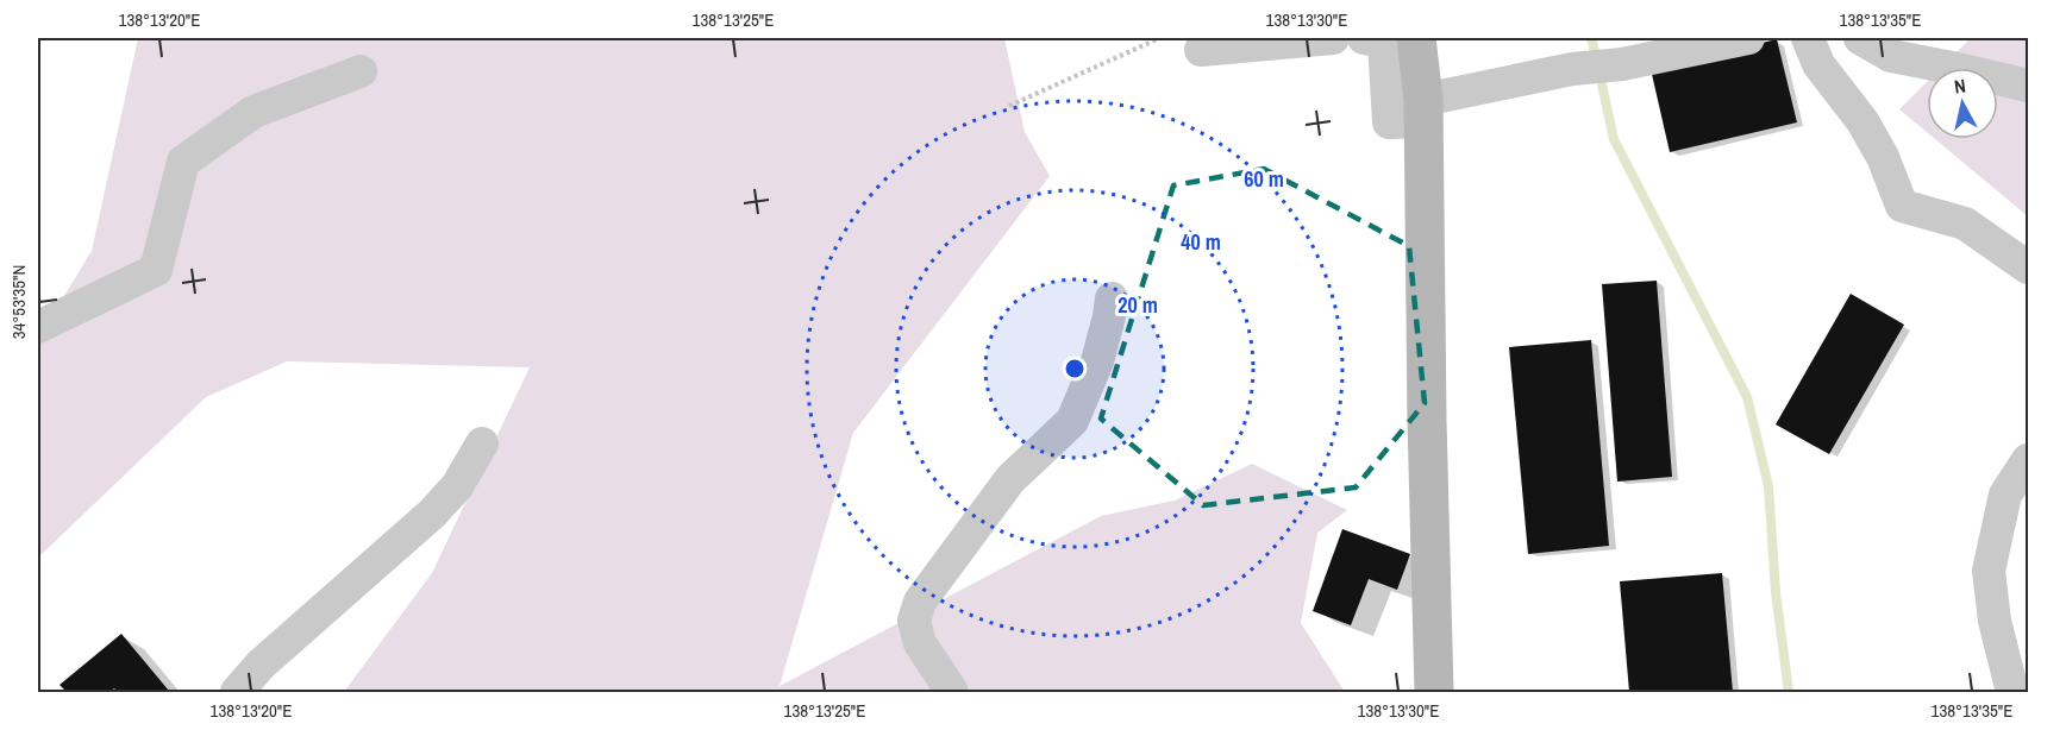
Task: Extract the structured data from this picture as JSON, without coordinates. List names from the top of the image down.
{
  "north": "top",
  "coordinates": [
    "138°13'20\"E",
    "138°13'25\"E",
    "138°13'30\"E",
    "138°13'35\"E",
    "34°53'35\"N"
  ],
  "rings": ["60 m", "40 m", "20 m"]
}
